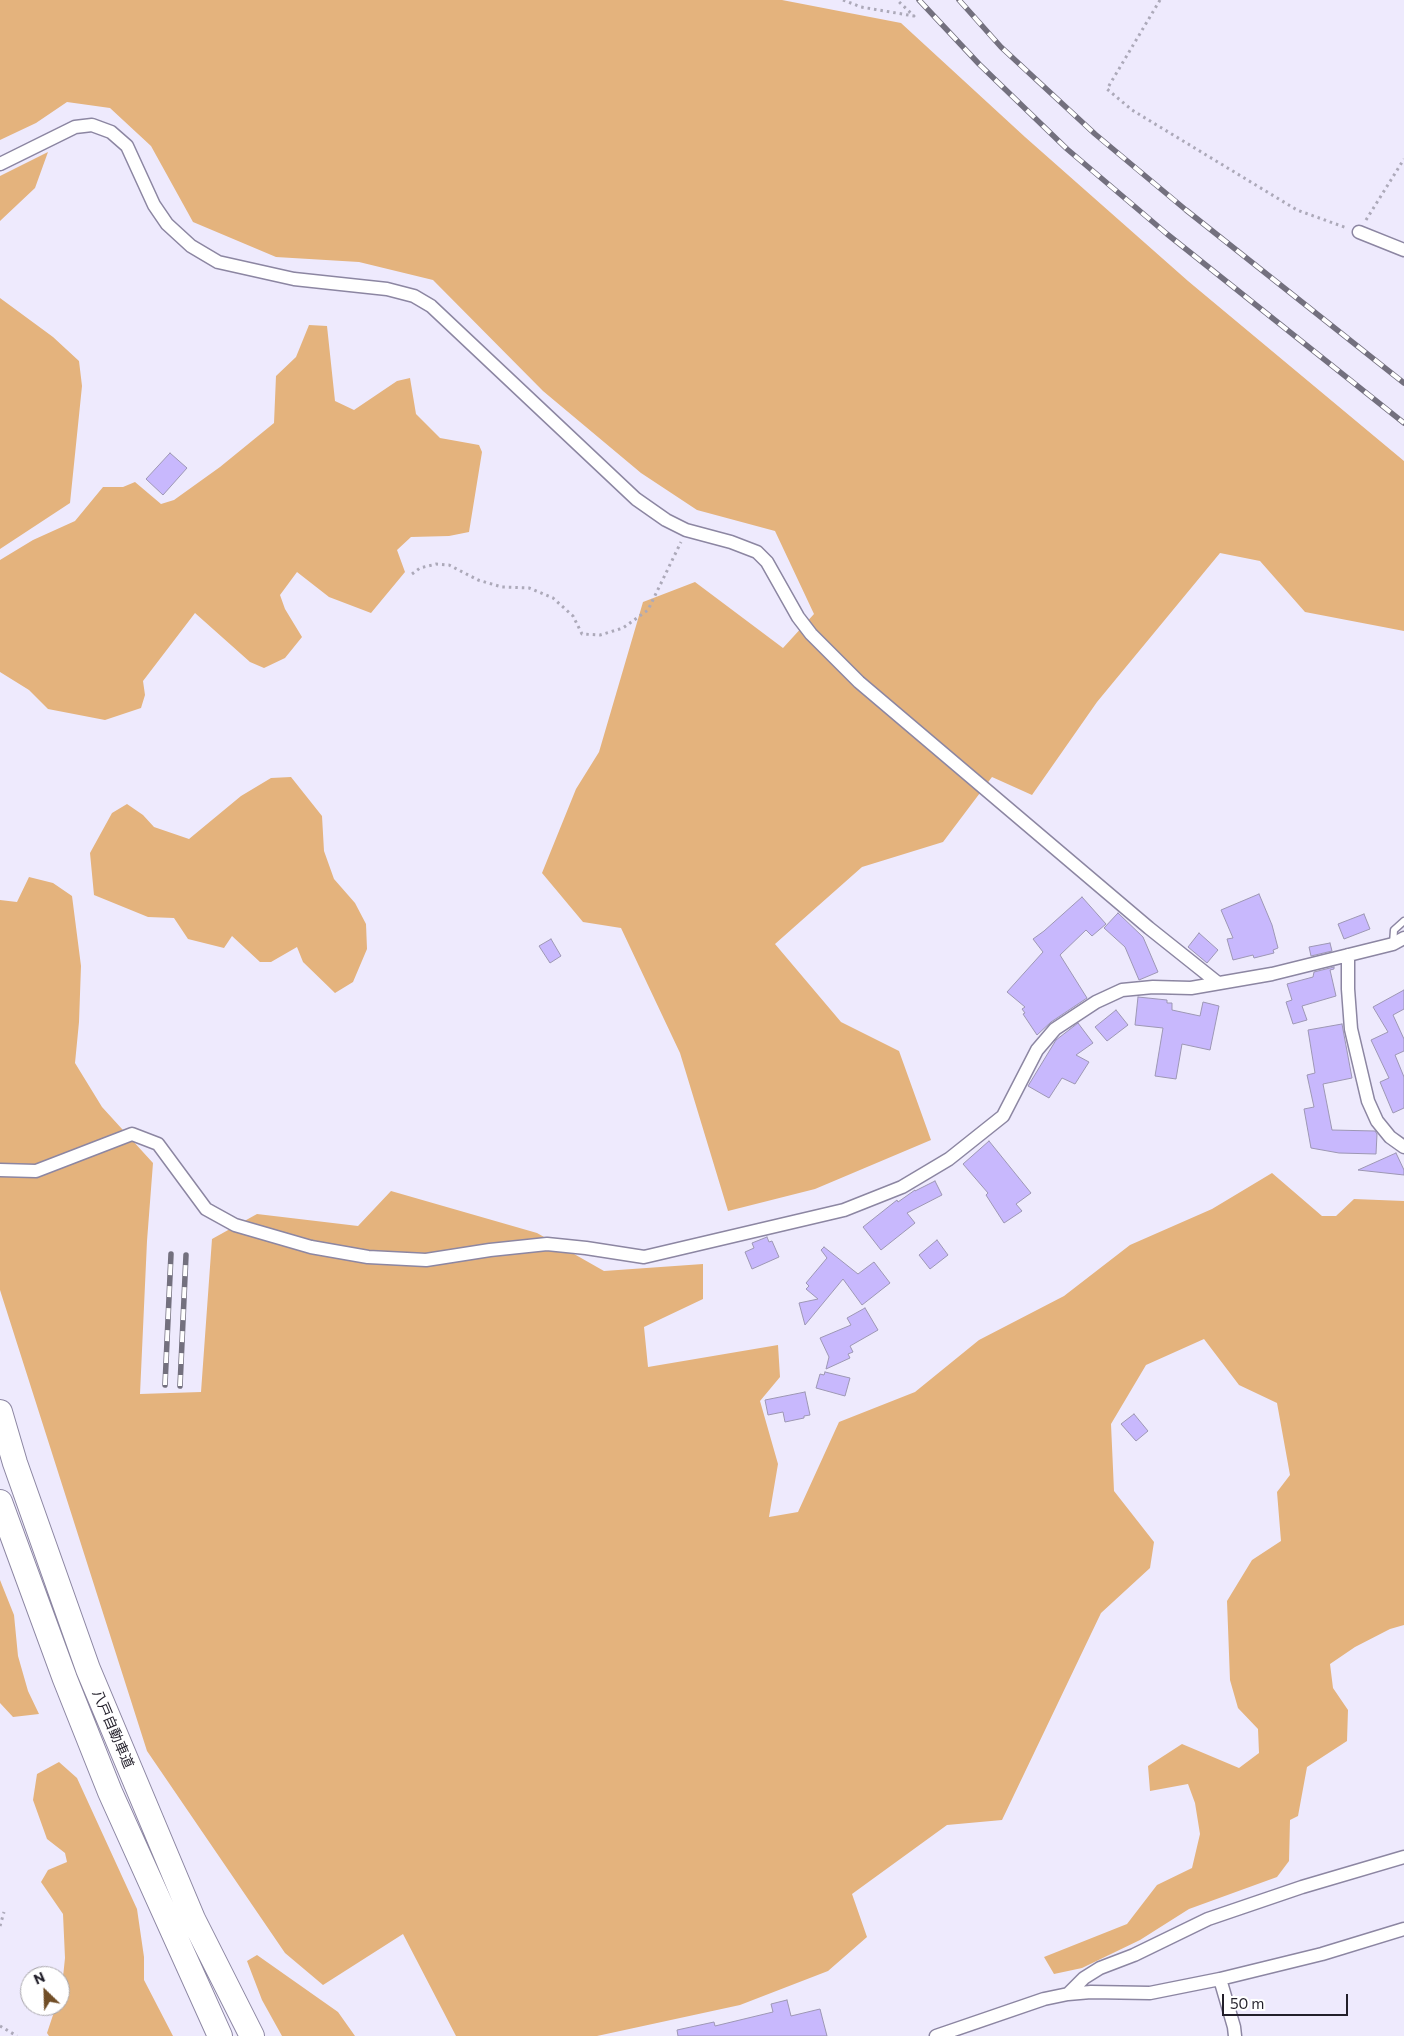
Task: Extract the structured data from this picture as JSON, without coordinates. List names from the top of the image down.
{
  "streets": {
    "highway": ["八戸自動車道"]
  },
  "scale_bar": "50 m",
  "north": "top left"
}
